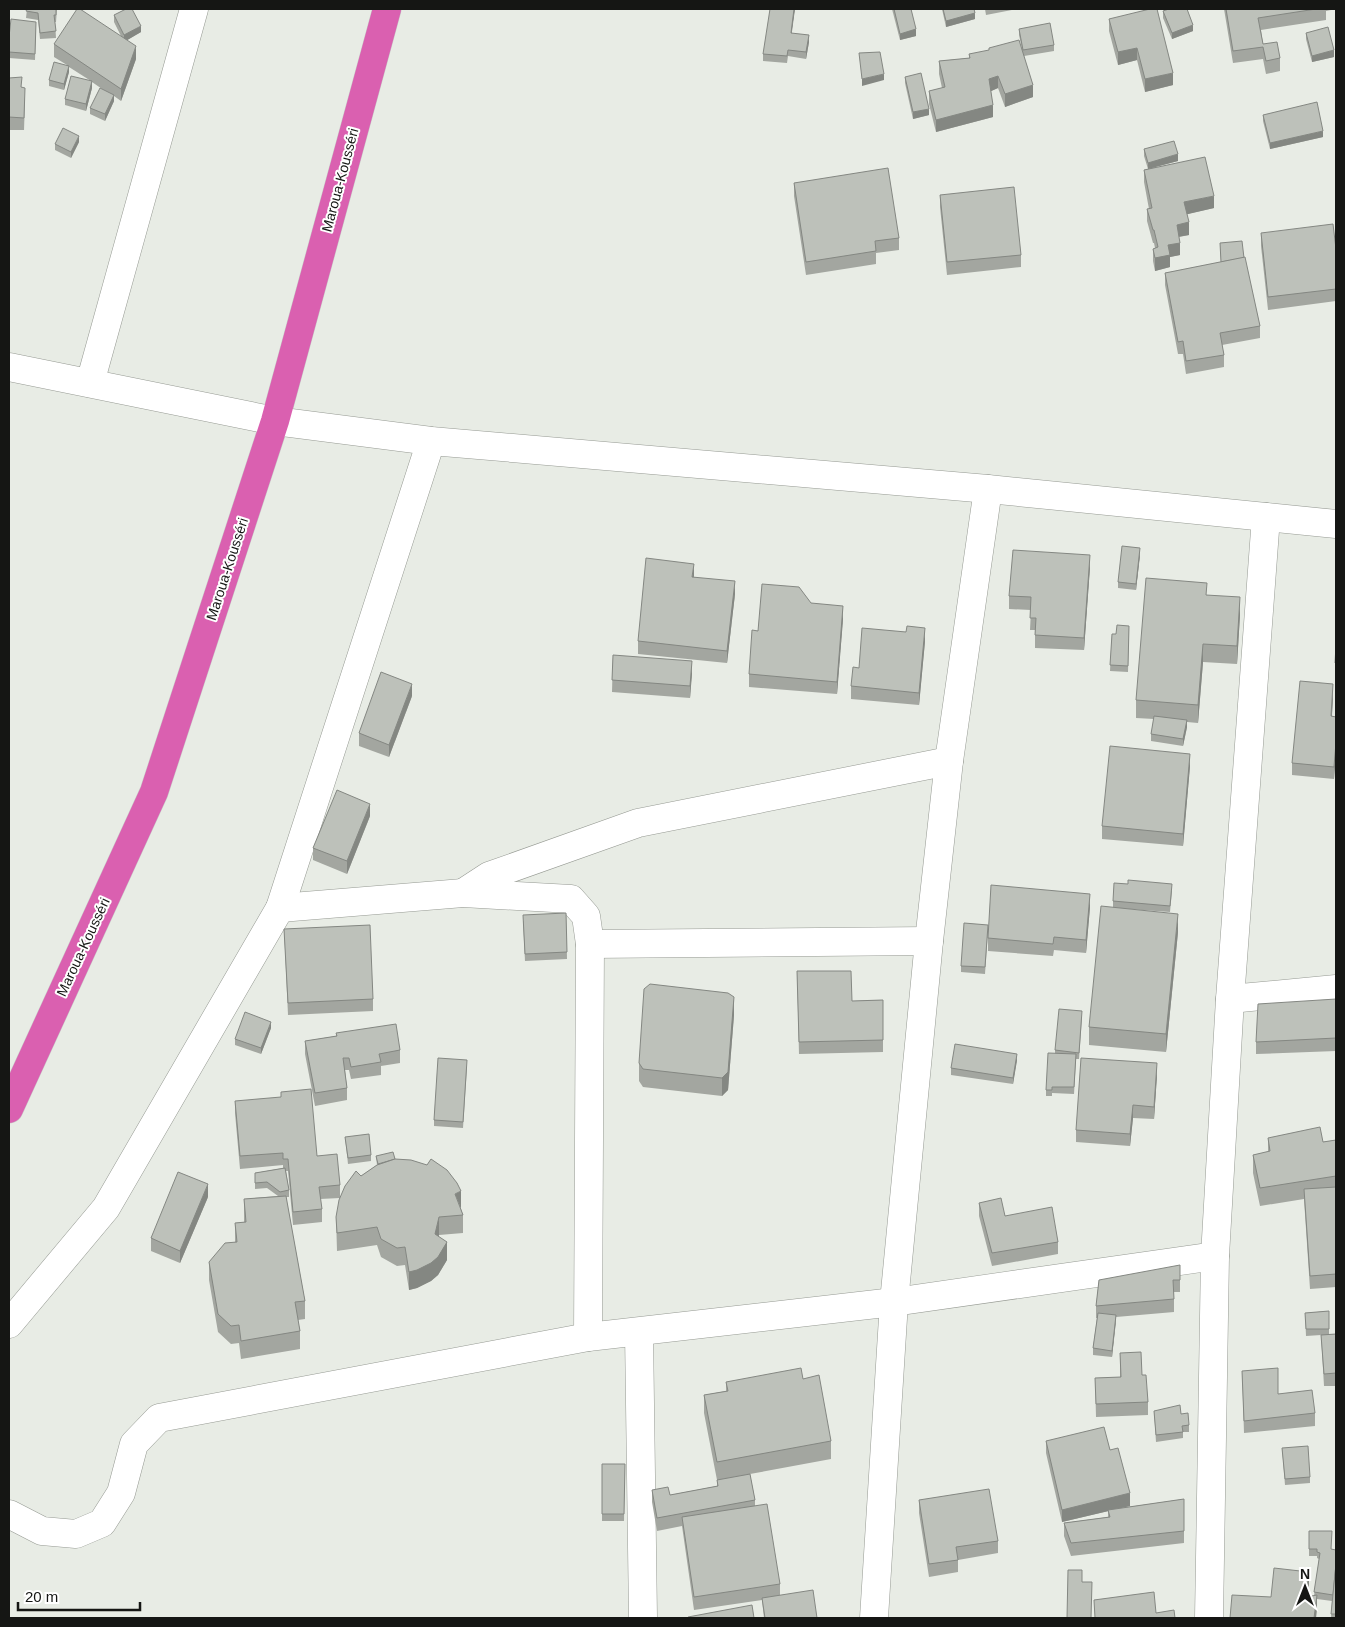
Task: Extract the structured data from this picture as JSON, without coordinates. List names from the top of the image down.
{
  "streets": {
    "highway": ["Maroua-Kousséri"]
  },
  "scale_bar": "20 m",
  "north": "top"
}
